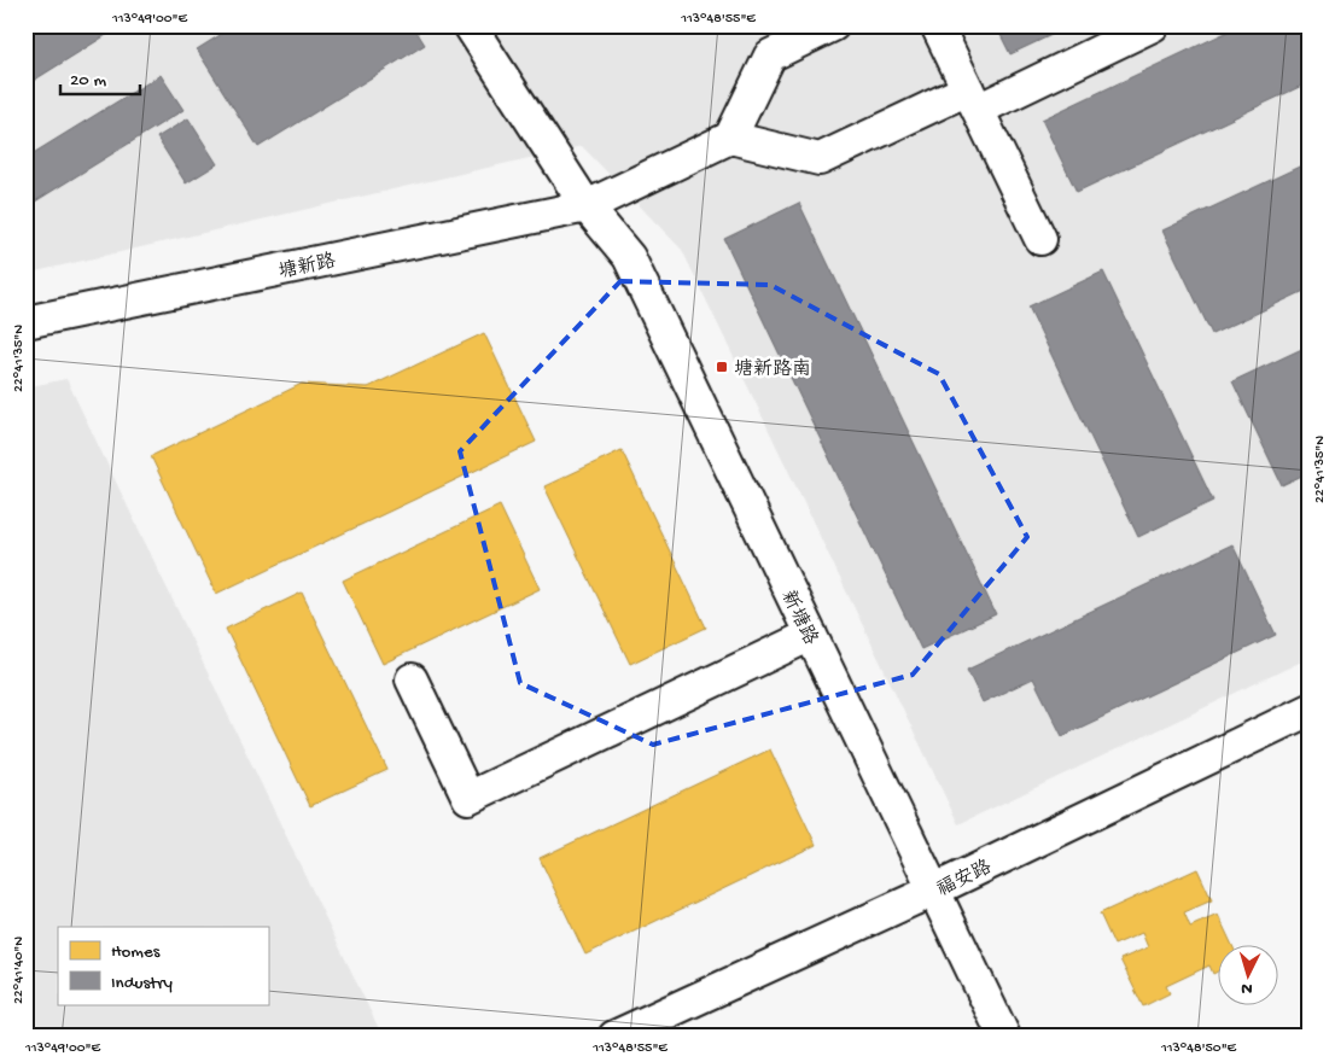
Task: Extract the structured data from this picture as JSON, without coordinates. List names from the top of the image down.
{
  "streets": {
    "street": ["塘新路", "新塘路", "福安路"]
  },
  "crossings": [
    ["塘新路", "新塘路"],
    ["新塘路", "福安路"]
  ],
  "places": {
    "transit": ["塘新路南"]
  },
  "legend": ["Homes", "Industry"],
  "scale_bar": "20 m",
  "north": "bottom",
  "coordinates": [
    "113°49'00\"E",
    "113°48'55\"E",
    "22°41'35\"N",
    "22°41'40\"N",
    "113°48'50\"E"
  ]
}
